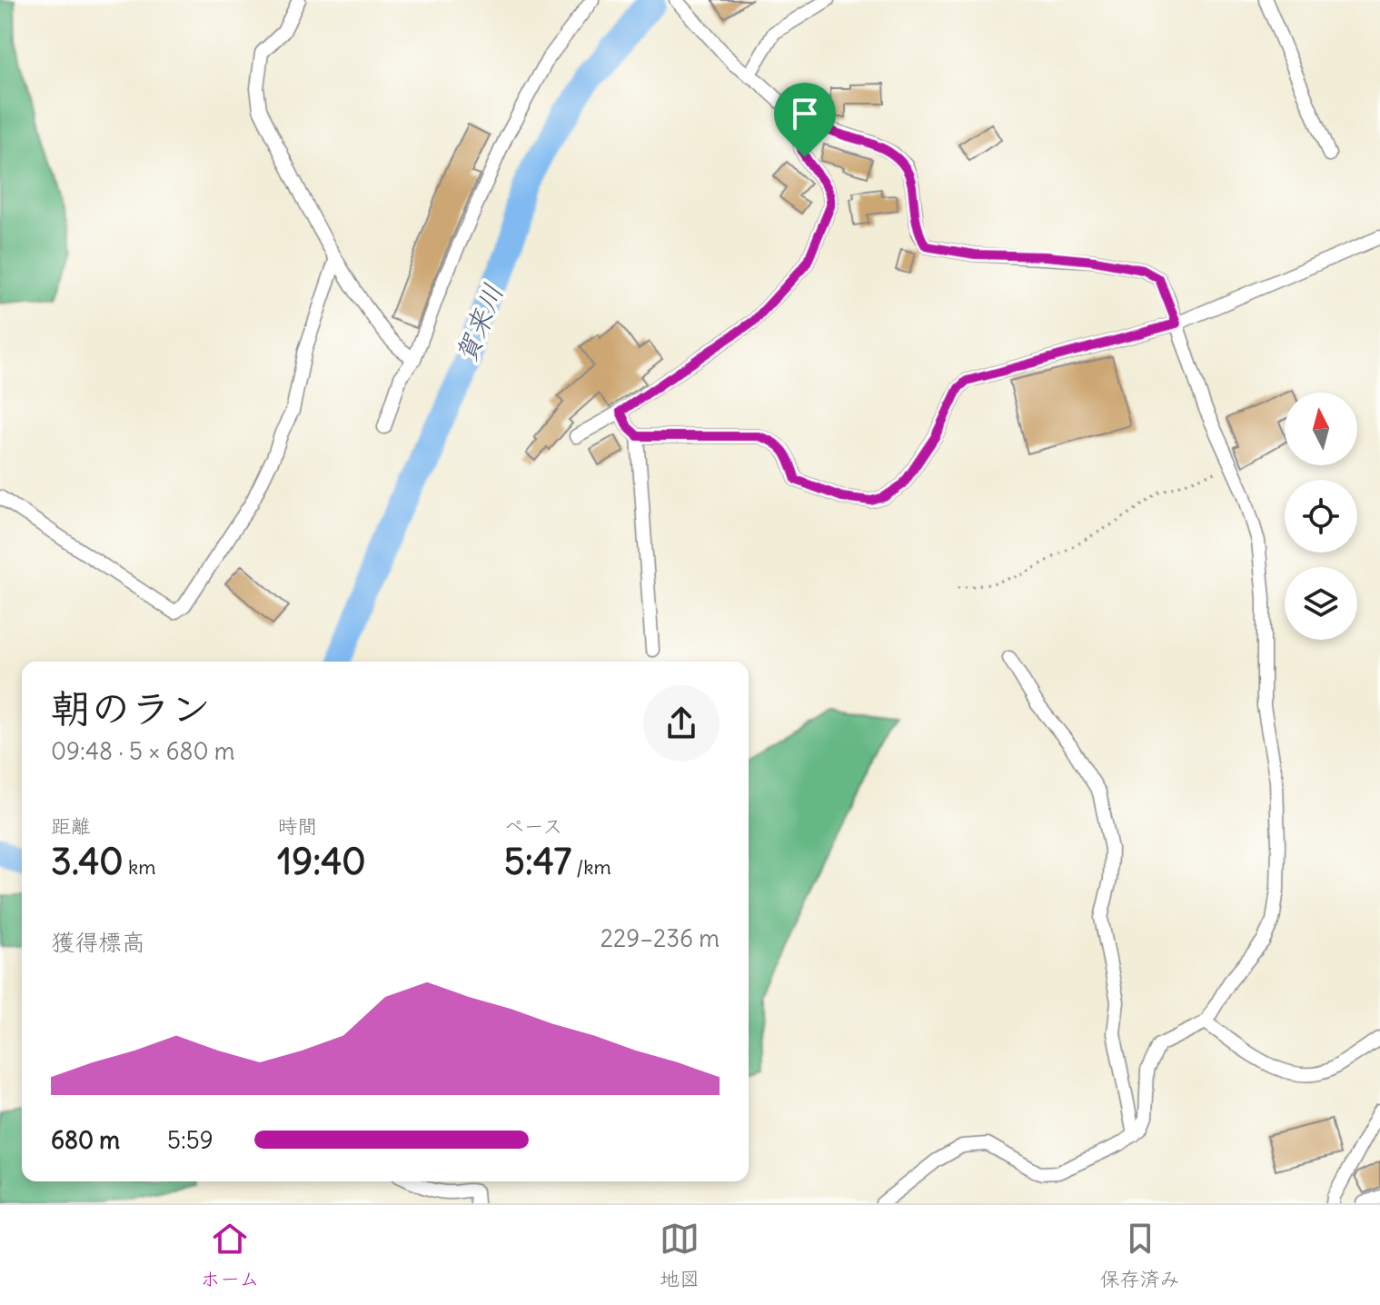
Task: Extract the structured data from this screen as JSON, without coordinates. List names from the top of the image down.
{
  "water": ["賀来川"],
  "north": "top",
  "page": {
    "heading": ["朝のラン", "09:48 · 5 × 680 m"],
    "stats": [
      ["距離", "3.40 km"],
      ["時間", "19:40"],
      ["ペース", "5:47 /km"]
    ],
    "chart": ["獲得標高", "229–236 m"],
    "list": [
      {
        "name": "680 m",
        "note": "5:59"
      }
    ],
    "tabs": ["ホーム", "地図", "保存済み"]
  }
}
